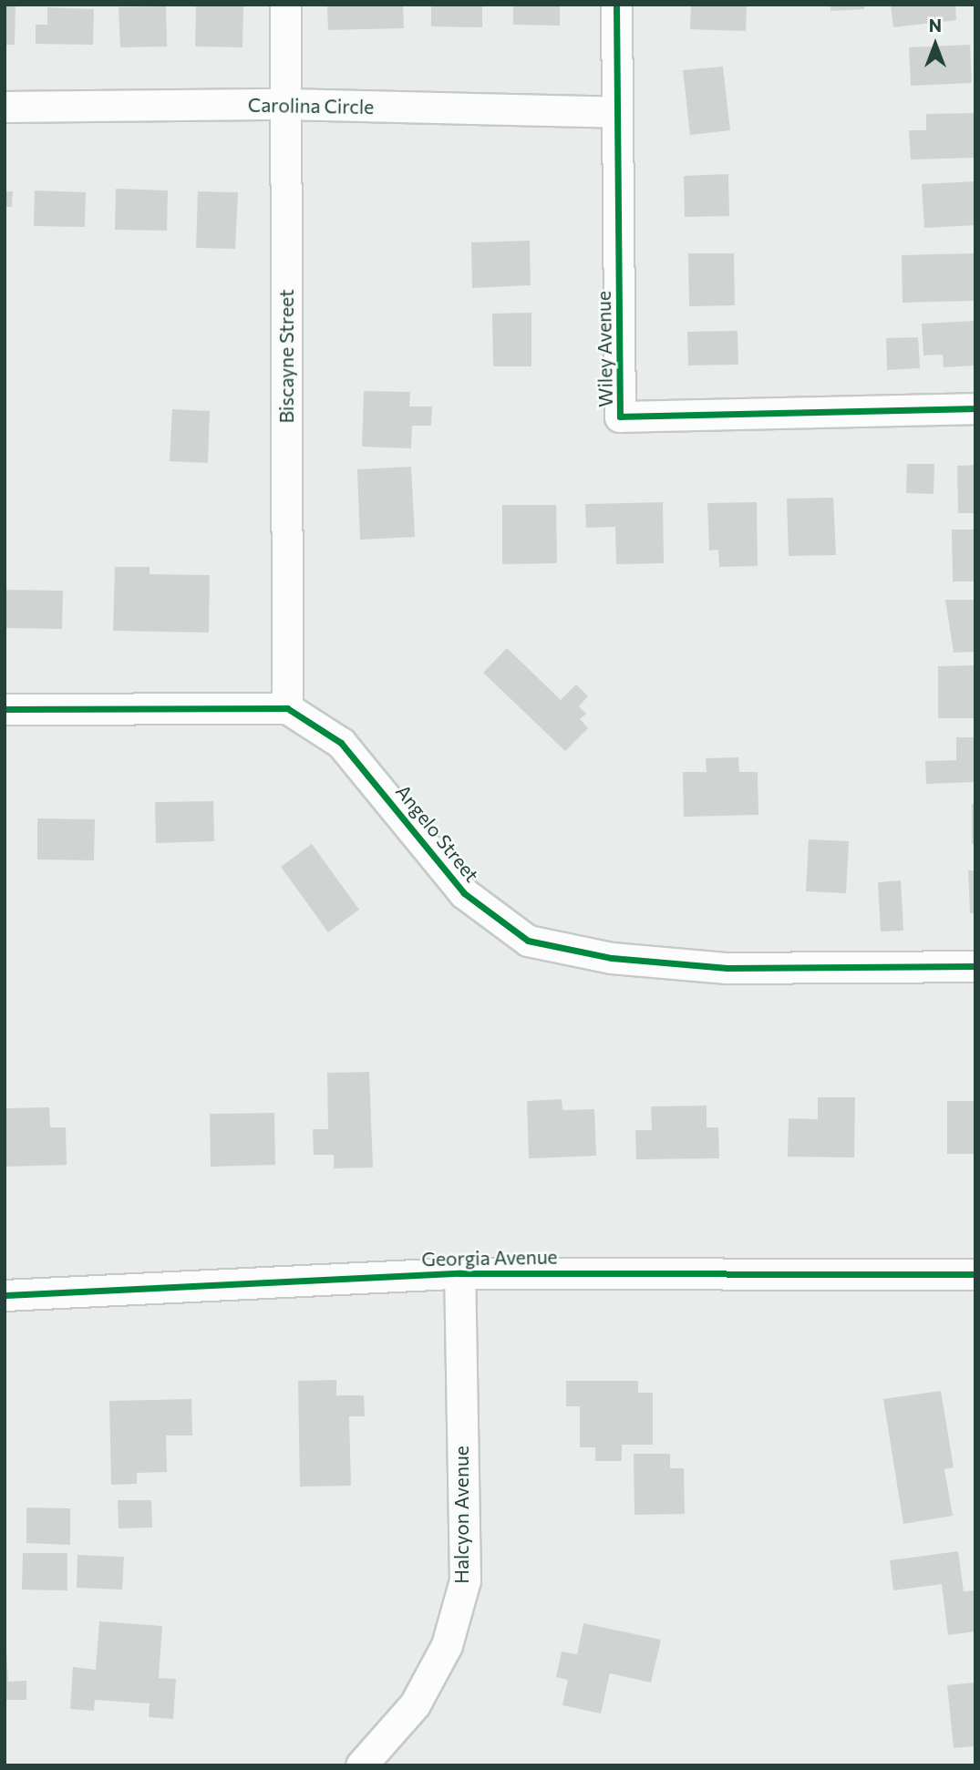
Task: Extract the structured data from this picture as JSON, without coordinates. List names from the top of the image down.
{
  "streets": {
    "street": [
      "Carolina Circle",
      "Wiley Avenue",
      "Biscayne Street",
      "Angelo Street",
      "Georgia Avenue",
      "Halcyon Avenue"
    ]
  },
  "crossings": [
    ["Carolina Circle", "Wiley Avenue"],
    ["Carolina Circle", "Biscayne Street"],
    ["Biscayne Street", "Angelo Street"],
    ["Georgia Avenue", "Halcyon Avenue"]
  ],
  "north": "top"
}
